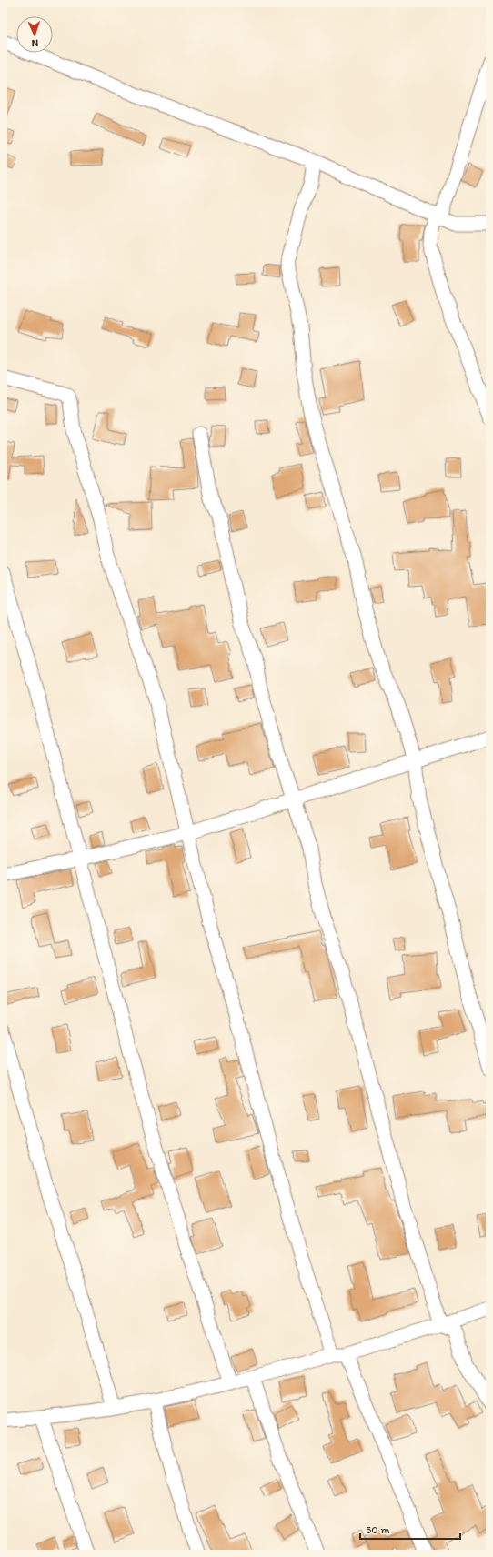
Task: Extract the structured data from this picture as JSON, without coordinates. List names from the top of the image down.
{
  "scale_bar": "50 m",
  "north": "bottom"
}
